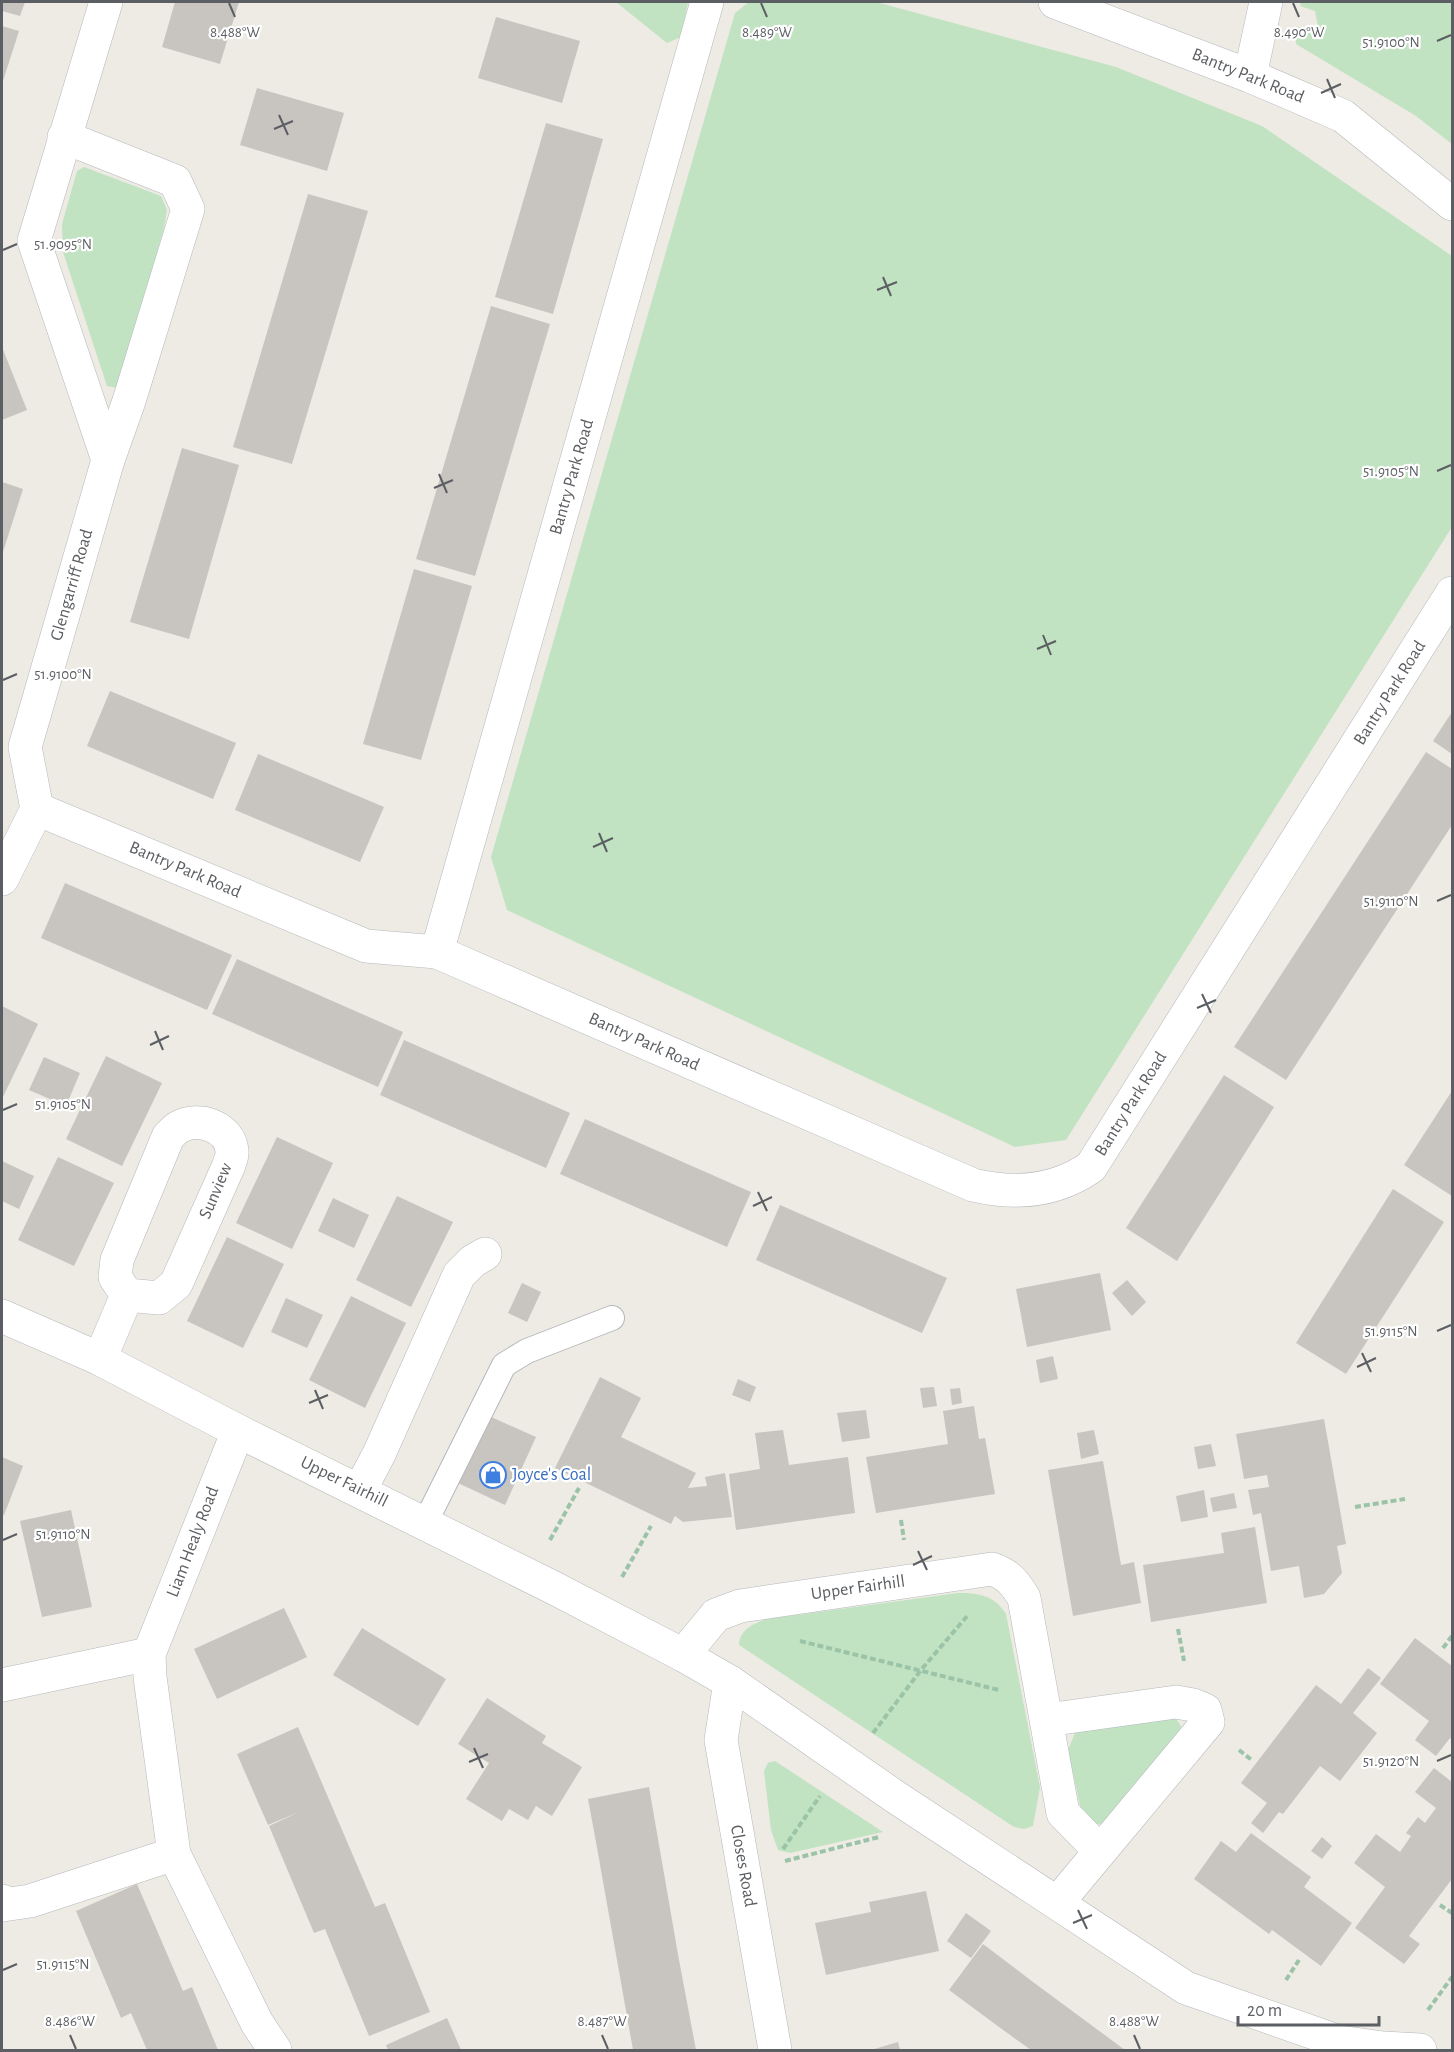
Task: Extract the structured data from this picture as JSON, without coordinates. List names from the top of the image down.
{
  "streets": {
    "street": [
      "Bantry Park Road",
      "Glengarriff Road",
      "Sunview",
      "Upper Fairhill",
      "Liam Healy Road",
      "Closes Road"
    ]
  },
  "crossings": [
    ["Bantry Park Road", "Glengarriff Road"],
    ["Upper Fairhill", "Liam Healy Road"],
    ["Upper Fairhill", "Closes Road"]
  ],
  "places": {
    "shop": ["Joyce's Coal"]
  },
  "scale_bar": "20 m",
  "coordinates": [
    "8.488°W",
    "8.489°W",
    "8.490°W",
    "51.9100°N",
    "51.9095°N",
    "51.9105°N",
    "51.9110°N",
    "51.9115°N",
    "51.9120°N",
    "8.486°W",
    "8.487°W"
  ]
}
